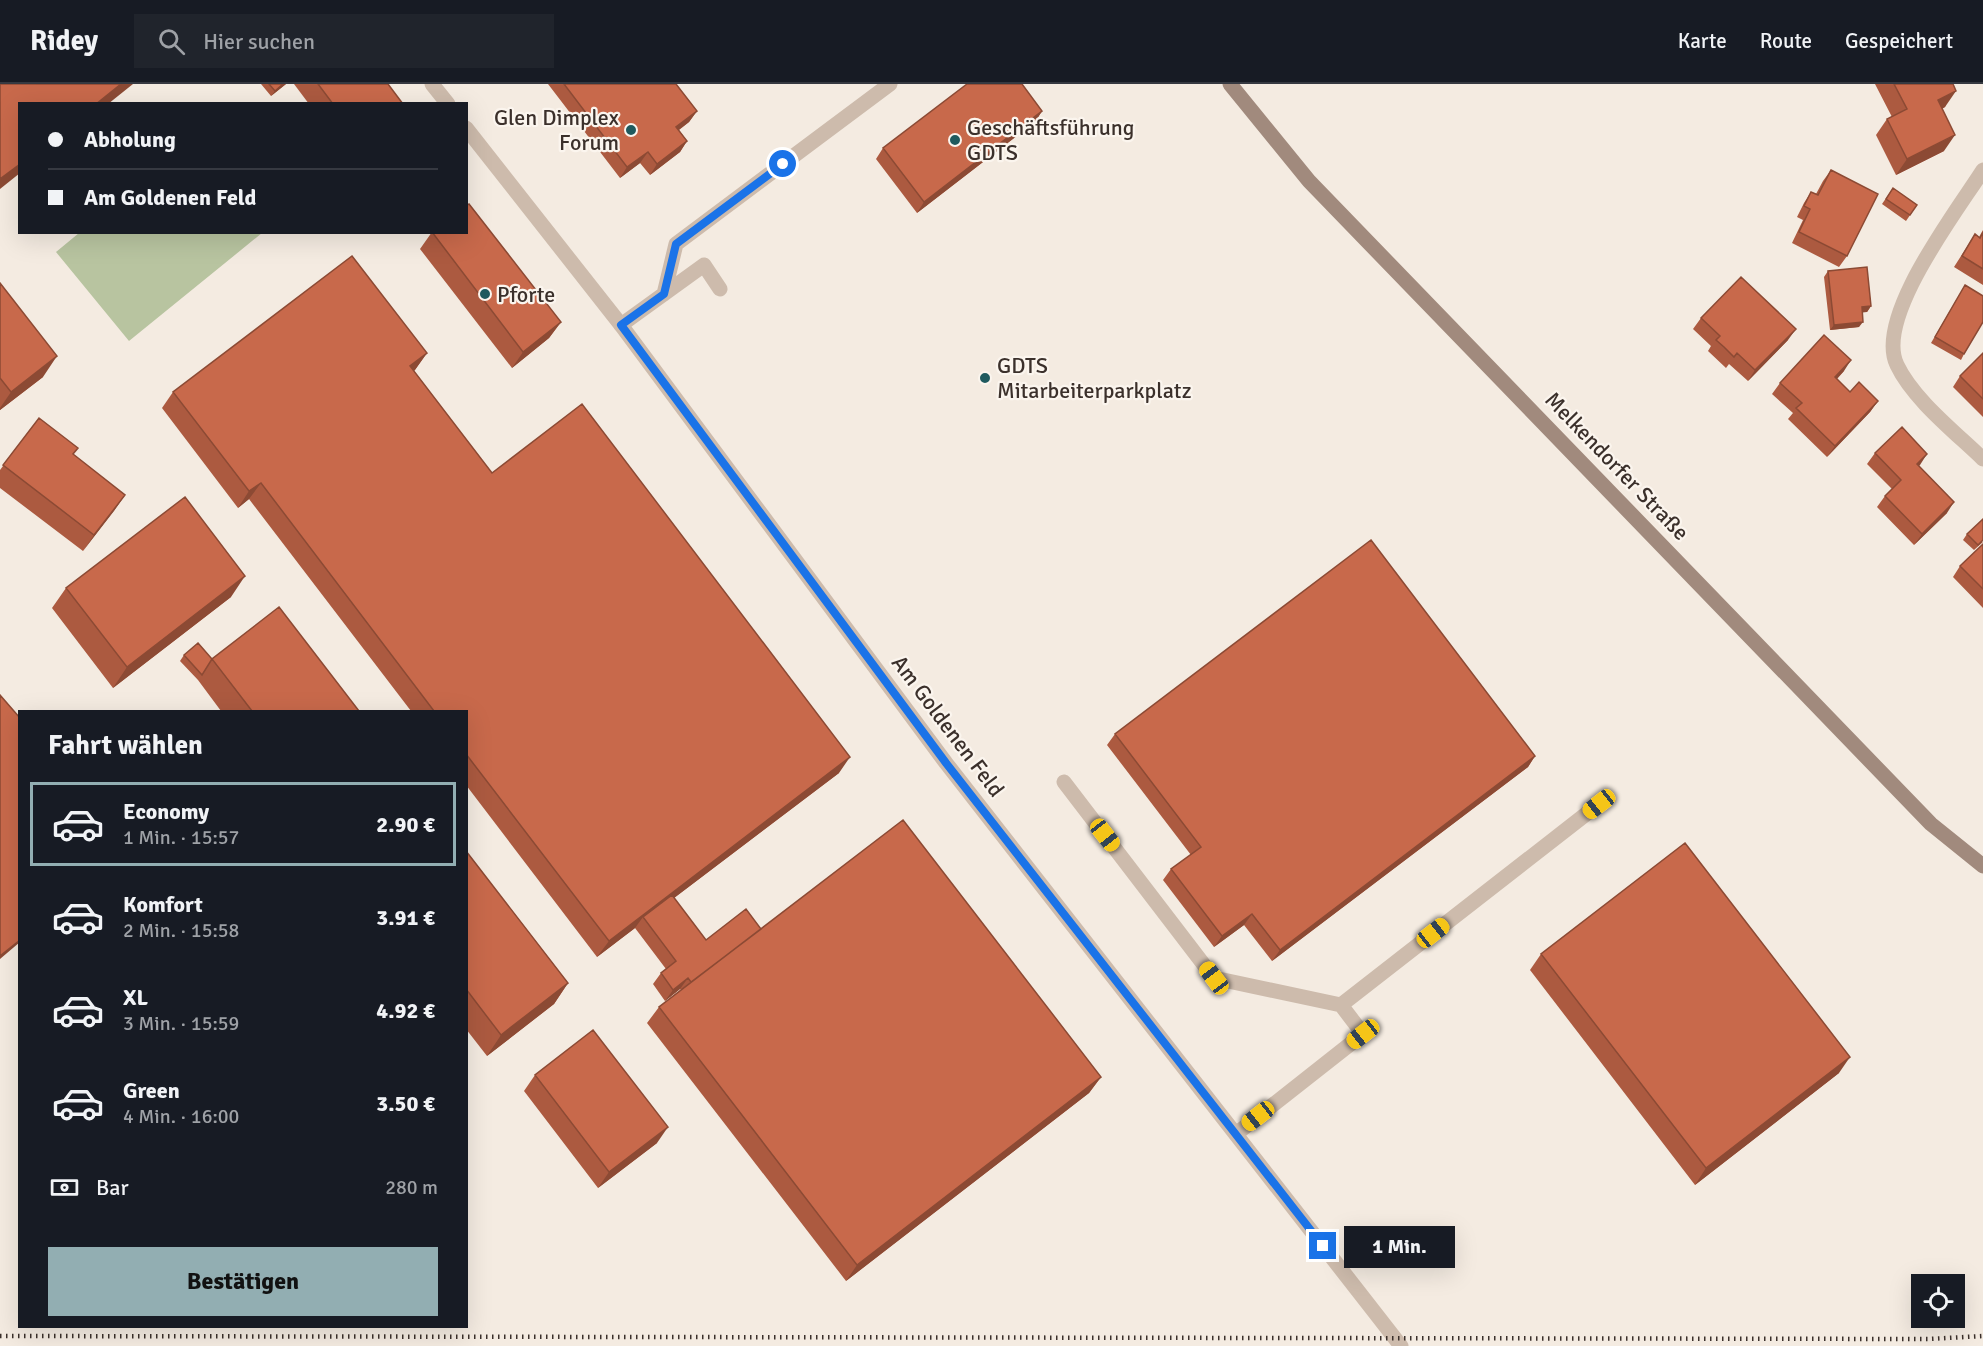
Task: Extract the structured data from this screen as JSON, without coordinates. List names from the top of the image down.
{
  "streets": {
    "street": ["Melkendorfer Straße", "Am Goldenen Feld"]
  },
  "places": [
    "Glen Dimplex Forum",
    "Geschäftsführung GDTS",
    "Pforte",
    "GDTS Mitarbeiterparkplatz"
  ],
  "page": {
    "header": "Ridey",
    "search": "Hier suchen",
    "nav": ["Karte", "Route", "Gespeichert"],
    "banner": ["Abholung", "Am Goldenen Feld"],
    "heading": "Fahrt wählen",
    "list": [
      {
        "name": "Economy",
        "note": "1 Min. · 15:57",
        "value": "2.90 €"
      },
      {
        "name": "Komfort",
        "note": "2 Min. · 15:58",
        "value": "3.91 €"
      },
      {
        "name": "XL",
        "note": "3 Min. · 15:59",
        "value": "4.92 €"
      },
      {
        "name": "Green",
        "note": "4 Min. · 16:00",
        "value": "3.50 €"
      }
    ],
    "pay": ["Bar", "280 m"],
    "bubble": "1 Min.",
    "buttons": "Bestätigen"
  }
}
